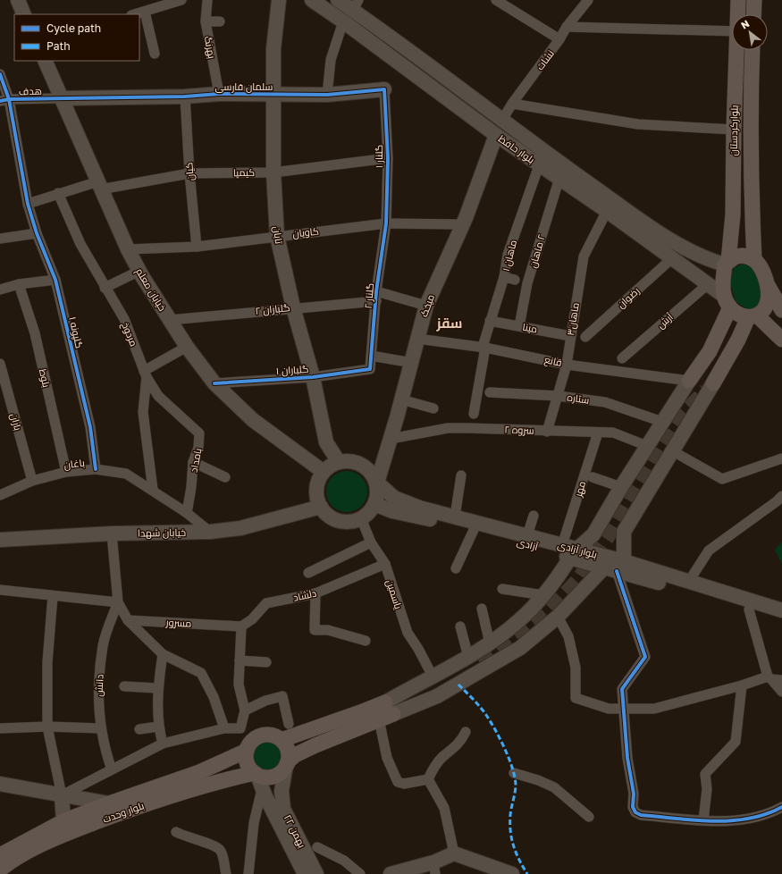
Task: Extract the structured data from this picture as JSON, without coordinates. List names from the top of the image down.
{
  "streets": {
    "main road": [
      "سلمان فارسی",
      "بلوارکردستان",
      "بلوار حافظ",
      "تابان",
      "خیابان معلم",
      "میخک",
      "خیابان شهدا",
      "آزادی",
      "بلوار آزادی",
      "بلوار وحدت",
      "۲۲ بهمن"
    ],
    "street": [
      "بهرنگ",
      "نشات",
      "هدف",
      "گلنار ۱",
      "کیان",
      "کیمیا",
      "کاویان",
      "٢ ماهان",
      "ماهان ۱",
      "گلنار ۲",
      "رضوان",
      "گلباران ۲",
      "ماهان۳",
      "آرش",
      "مینا",
      "گلپونه ۱",
      "مردوخ",
      "قانع",
      "گلباران ۱",
      "بلوط",
      "ستاره",
      "باران",
      "سروه ۲",
      "بامداد",
      "باغان",
      "مهر",
      "یاسمین",
      "دلشاد",
      "مسرور",
      "دانش"
    ]
  },
  "crossings": [
    ["بهرنگ", "سلمان فارسی"],
    ["نشات", "بلوار حافظ"],
    ["سلمان فارسی", "هدف"],
    ["سلمان فارسی", "گلنار ۱"],
    ["سلمان فارسی", "کیان"],
    ["سلمان فارسی", "تابان"],
    ["سلمان فارسی", "خیابان معلم"],
    ["هدف", "خیابان معلم"],
    ["هدف", "گلپونه ۱"],
    ["بلوارکردستان", "بلوار حافظ"],
    ["بلوار حافظ", "٢ ماهان"],
    ["بلوار حافظ", "ماهان ۱"],
    ["بلوار حافظ", "رضوان"],
    ["بلوار حافظ", "میخک"],
    ["بلوار حافظ", "ماهان۳"],
    ["بلوار حافظ", "آرش"],
    ["گلنار ۱", "کیمیا"],
    ["گلنار ۱", "کاویان"],
    ["گلنار ۱", "گلنار ۲"],
    ["کیان", "کیمیا"],
    ["کیان", "کاویان"],
    ["کیمیا", "تابان"],
    ["کیمیا", "خیابان معلم"],
    ["کیمیا", "گلپونه ۱"],
    ["کیمیا", "مردوخ"],
    ["کاویان", "تابان"],
    ["کاویان", "خیابان معلم"],
    ["کاویان", "گلنار ۲"],
    ["کاویان", "میخک"],
    ["تابان", "خیابان معلم"],
    ["تابان", "میخک"],
    ["تابان", "گلباران ۲"],
    ["تابان", "گلباران ۱"],
    ["تابان", "خیابان شهدا"],
    ["تابان", "آزادی"],
    ["تابان", "بلوار آزادی"],
    ["تابان", "یاسمین"],
    ["٢ ماهان", "مینا"],
    ["ماهان ۱", "مینا"],
    ["ماهان ۱", "قانع"],
    ["خیابان معلم", "میخک"],
    ["خیابان معلم", "گلباران ۲"],
    ["خیابان معلم", "گلباران ۱"],
    ["خیابان معلم", "خیابان شهدا"],
    ["خیابان معلم", "آزادی"],
    ["خیابان معلم", "بلوار آزادی"],
    ["خیابان معلم", "یاسمین"],
    ["گلنار ۲", "گلباران ۲"],
    ["گلنار ۲", "گلباران ۱"],
    ["میخک", "قانع"],
    ["میخک", "سروه ۲"],
    ["میخک", "خیابان شهدا"],
    ["میخک", "آزادی"],
    ["میخک", "بلوار آزادی"],
    ["میخک", "یاسمین"],
    ["ماهان۳", "مینا"],
    ["ماهان۳", "قانع"],
    ["ماهان۳", "ستاره"],
    ["ماهان۳", "سروه ۲"],
    ["گلپونه ۱", "باغان"],
    ["مردوخ", "بامداد"],
    ["مردوخ", "باغان"],
    ["بلوط", "باغان"],
    ["باران", "باغان"],
    ["سروه ۲", "مهر"],
    ["بامداد", "باغان"],
    ["مهر", "آزادی"],
    ["مهر", "بلوار آزادی"],
    ["خیابان شهدا", "آزادی"],
    ["خیابان شهدا", "بلوار آزادی"],
    ["خیابان شهدا", "یاسمین"],
    ["آزادی", "بلوار آزادی"],
    ["آزادی", "یاسمین"],
    ["بلوار آزادی", "یاسمین"],
    ["یاسمین", "دلشاد"],
    ["دلشاد", "مسرور"],
    ["بلوار وحدت", "۲۲ بهمن"]
  ],
  "districts": ["سقز"],
  "legend": ["Cycle path", "Path"],
  "north": "top left"
}
